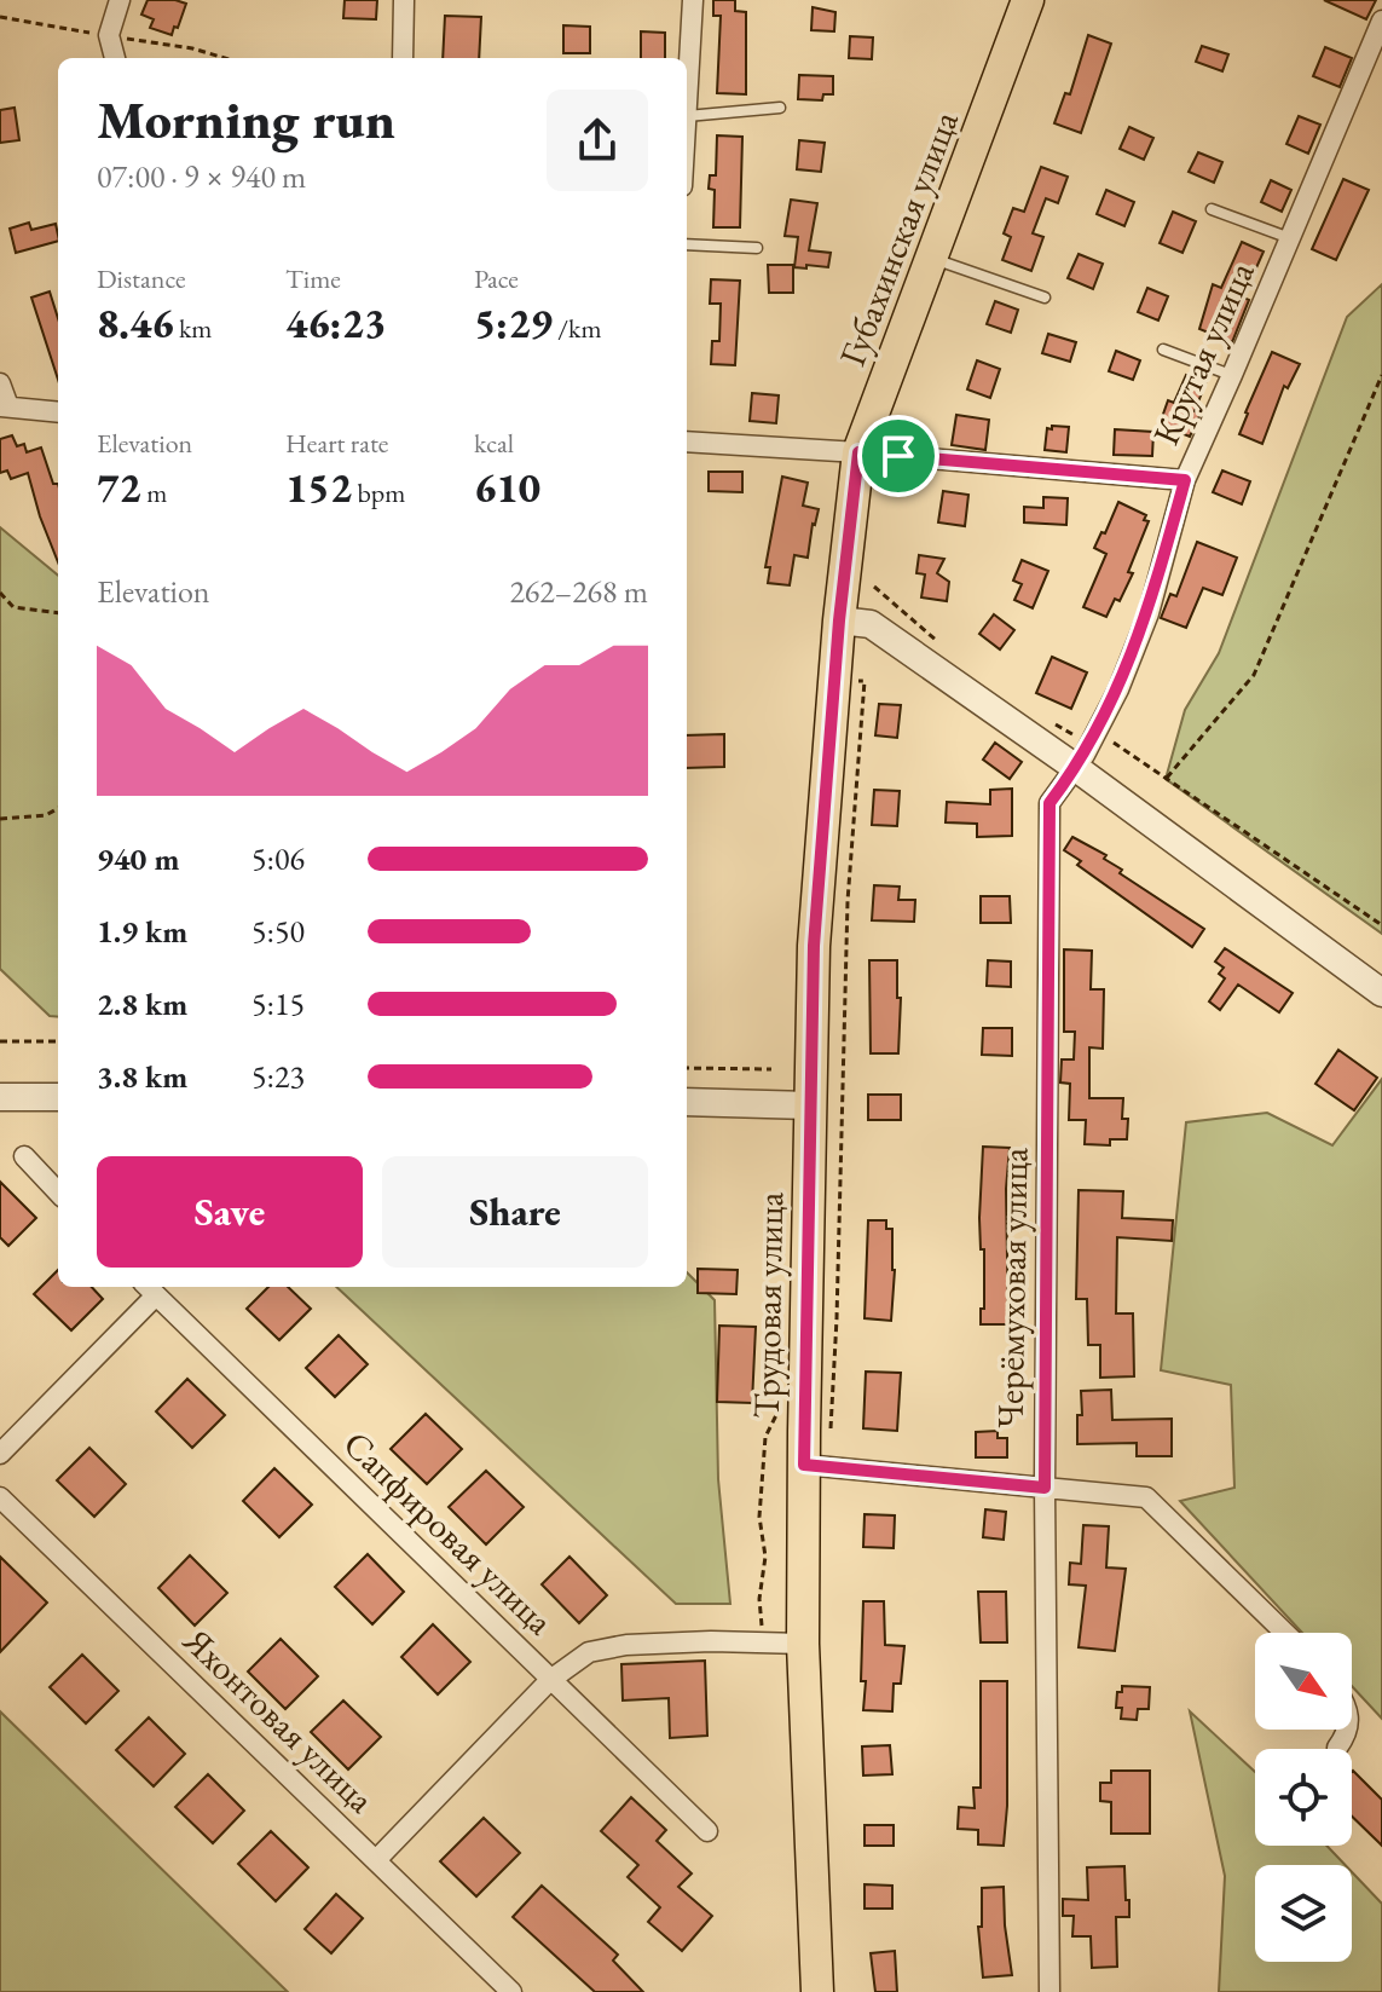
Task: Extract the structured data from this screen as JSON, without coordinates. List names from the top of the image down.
{
  "streets": {
    "main road": ["Губахинская улица", "Трудовая улица"],
    "street": [
      "Крутая улица",
      "Черёмуховая улица",
      "Сапфировая улица",
      "Яхонтовая улица"
    ]
  },
  "crossings": [
    ["Губахинская улица", "Трудовая улица"],
    ["Крутая улица", "Черёмуховая улица"]
  ],
  "north": "bottom right",
  "page": {
    "heading": ["Morning run", "07:00 · 9 × 940 m"],
    "stats": [
      ["Distance", "8.46 km"],
      ["Time", "46:23"],
      ["Pace", "5:29 /km"],
      ["Elevation", "72 m"],
      ["Heart rate", "152 bpm"],
      ["kcal", "610"]
    ],
    "chart": ["Elevation", "262–268 m"],
    "list": [
      {
        "name": "940 m",
        "note": "5:06"
      },
      {
        "name": "1.9 km",
        "note": "5:50"
      },
      {
        "name": "2.8 km",
        "note": "5:15"
      },
      {
        "name": "3.8 km",
        "note": "5:23"
      }
    ],
    "buttons": ["Save", "Share"]
  }
}
